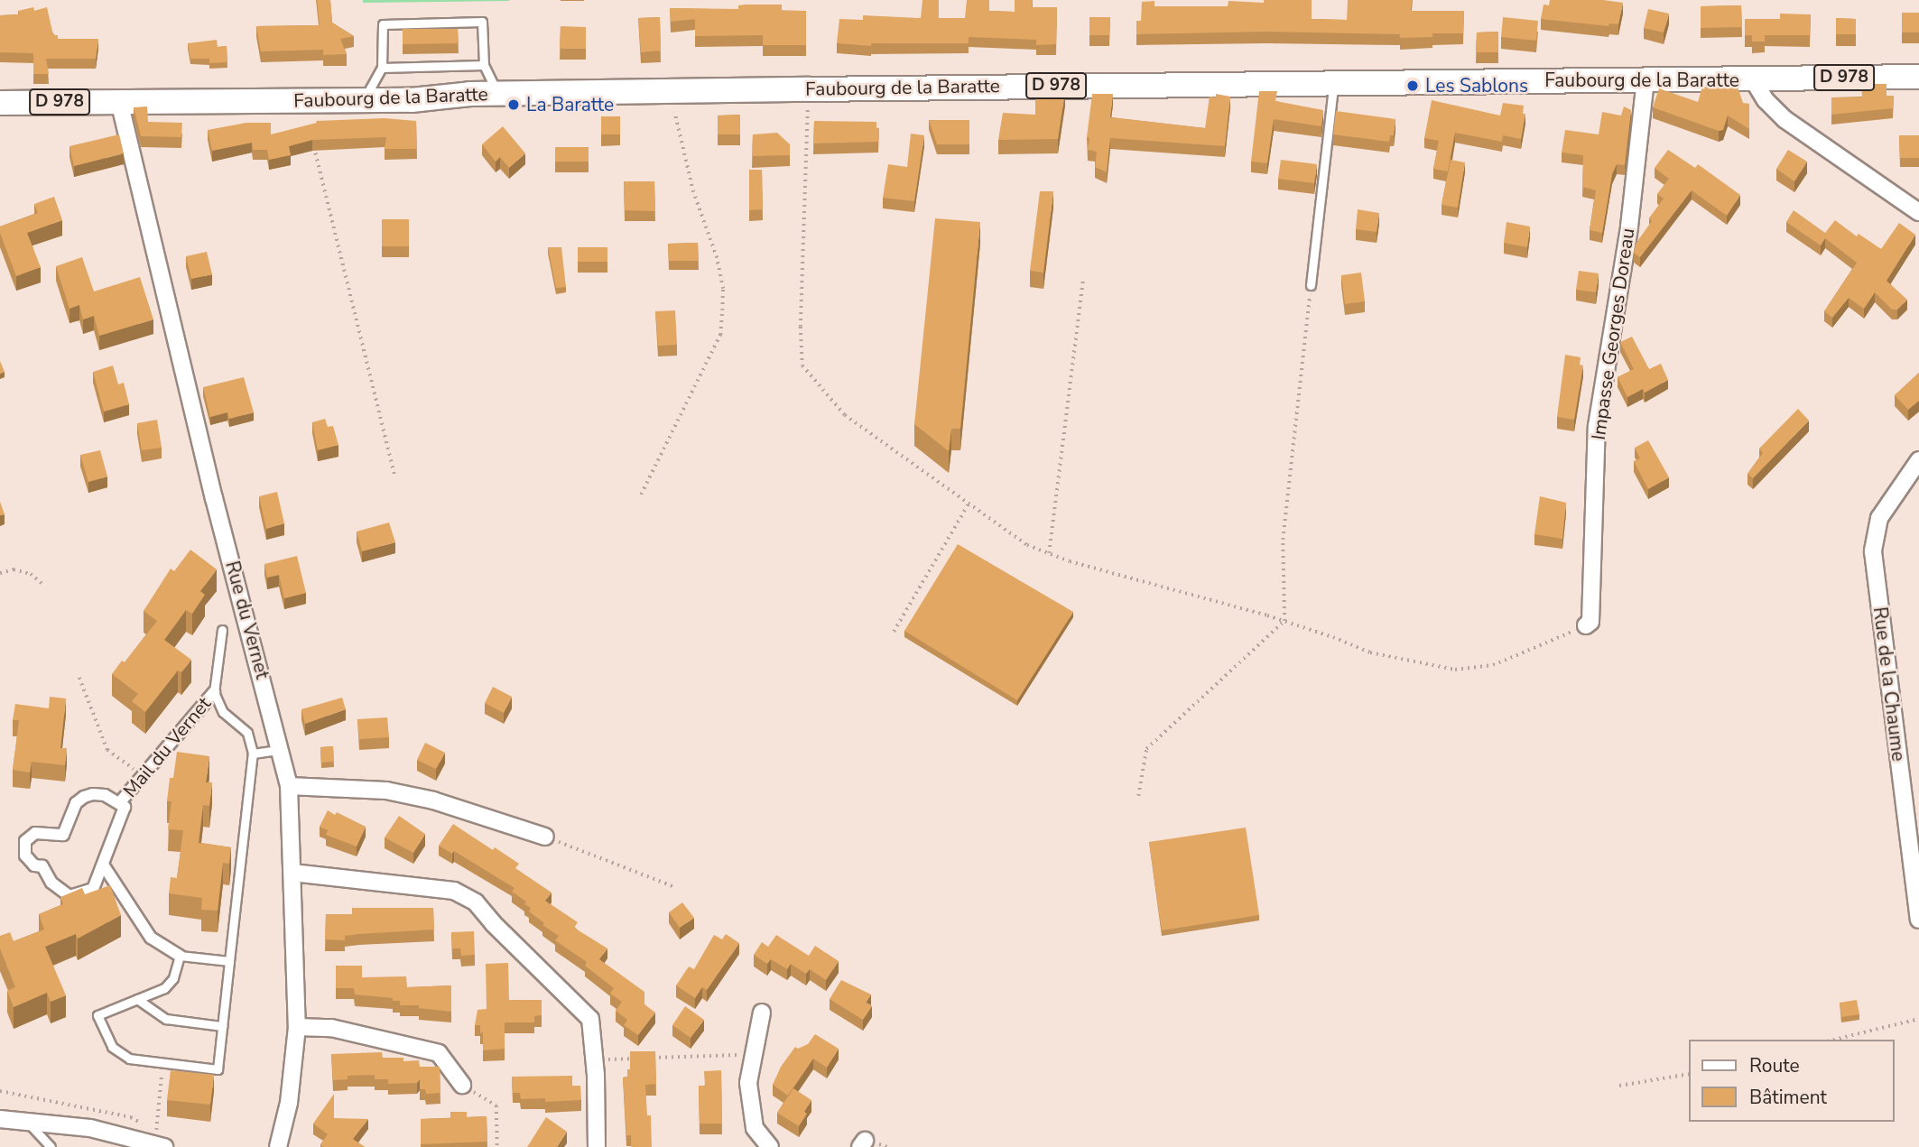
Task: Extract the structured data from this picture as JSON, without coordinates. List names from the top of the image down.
{
  "streets": {
    "main road": ["D 978", "Faubourg de la Baratte"],
    "street": [
      "Impasse Georges Doreau",
      "Rue du Vernet",
      "Rue de la Chaume",
      "Mail du Vernet"
    ]
  },
  "crossings": [
    ["Faubourg de la Baratte", "Impasse Georges Doreau"],
    ["Faubourg de la Baratte", "Rue du Vernet"]
  ],
  "places": ["Les Sablons", "La Baratte"],
  "legend": ["Route", "Bâtiment"]
}
